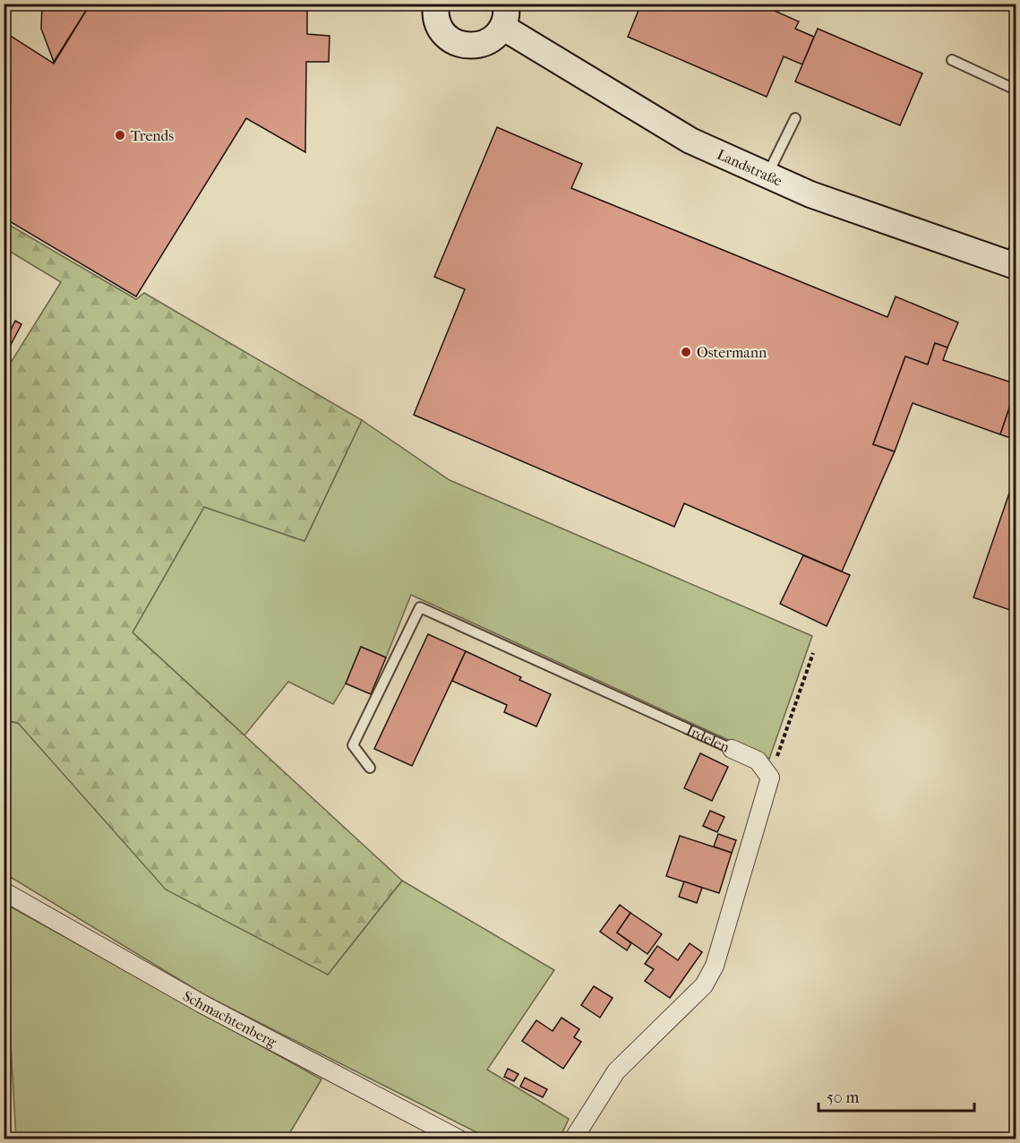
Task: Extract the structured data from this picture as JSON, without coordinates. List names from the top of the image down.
{
  "streets": {
    "main road": ["Landstraße"],
    "street": ["Irdelen", "Schmachtenberg"]
  },
  "places": ["Trends", "Ostermann"],
  "scale_bar": "50 m"
}
